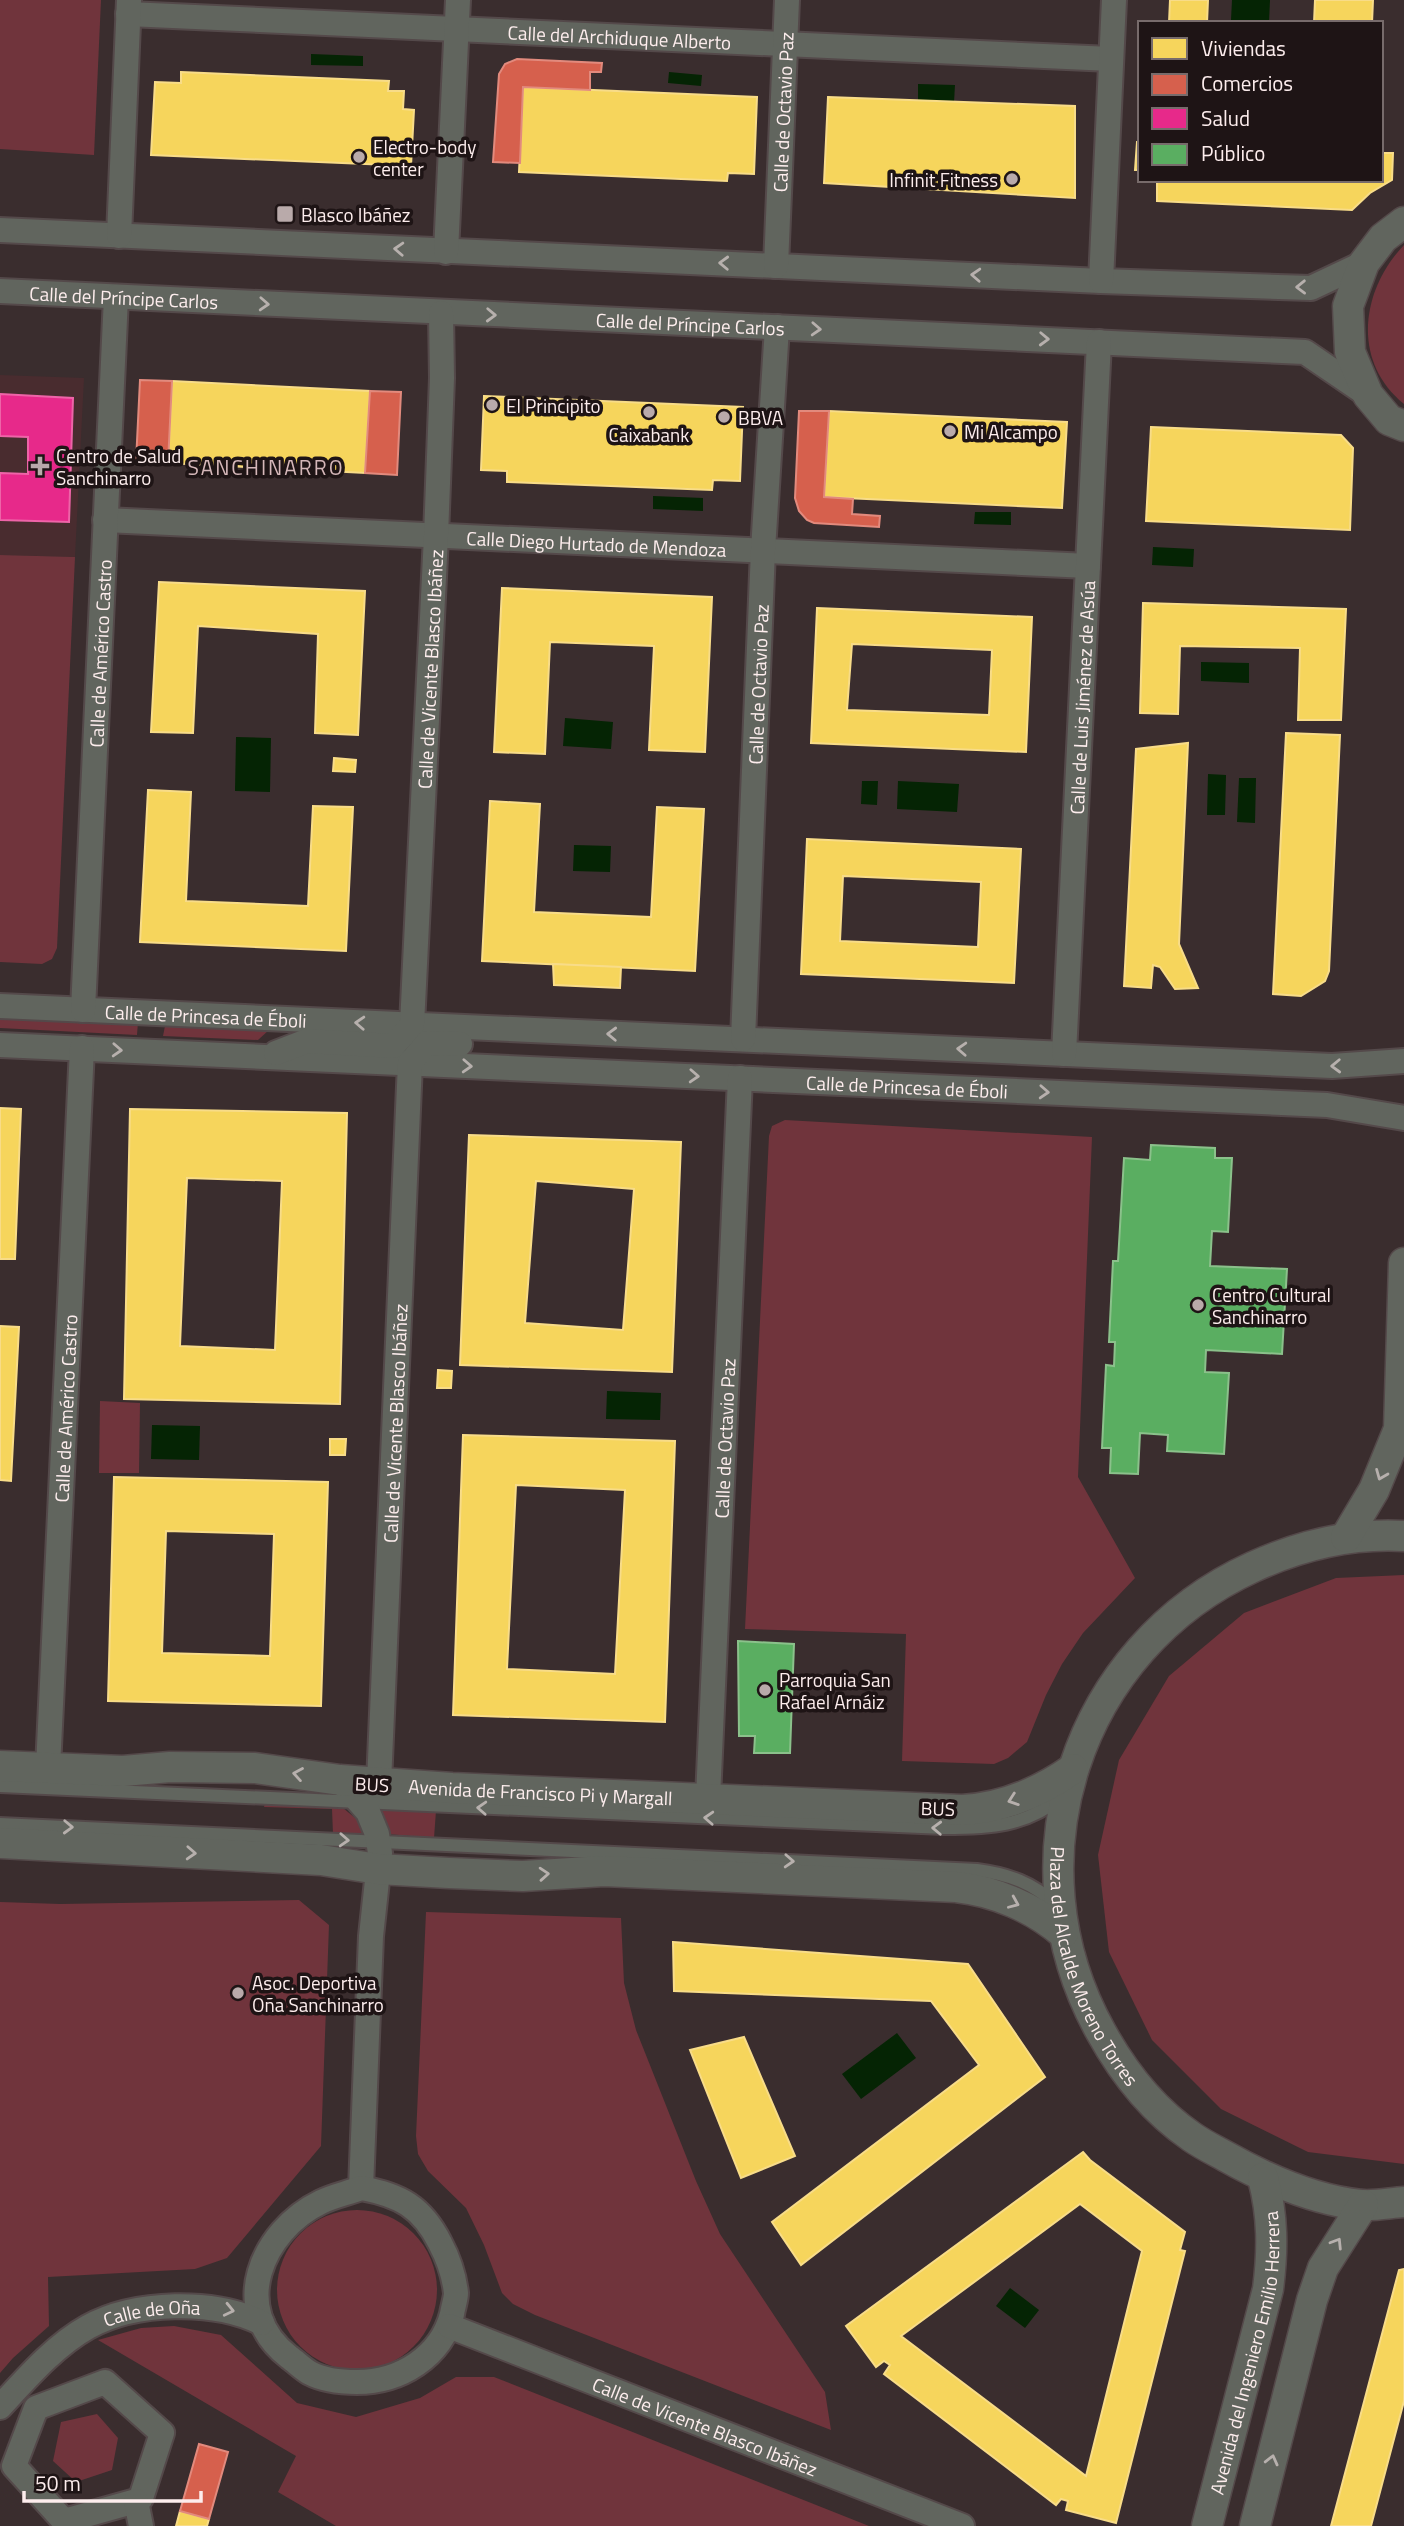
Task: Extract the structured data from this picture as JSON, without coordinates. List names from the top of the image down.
{
  "streets": {
    "street": [
      "Calle del Archiduque Alberto",
      "Calle de Octavio Paz",
      "Calle del Príncipe Carlos",
      "Calle Diego Hurtado de Mendoza",
      "Calle de Américo Castro",
      "Calle de Vicente Blasco Ibáñez",
      "Calle de Luis Jiménez de Asúa",
      "Calle de Princesa de Éboli",
      "Avenida de Francisco Pi y Margall",
      "Plaza del Alcalde Moreno Torres",
      "Calle de Oña",
      "Avenida del Ingeniero Emilio Herrera"
    ],
    "lane": ["BUS"]
  },
  "crossings": [
    ["Calle del Archiduque Alberto", "Calle de Octavio Paz"],
    ["Calle de Octavio Paz", "Calle del Príncipe Carlos"],
    ["Calle de Octavio Paz", "Calle Diego Hurtado de Mendoza"],
    ["Calle de Octavio Paz", "Calle de Princesa de Éboli"],
    ["Calle de Octavio Paz", "Avenida de Francisco Pi y Margall"],
    ["Calle del Príncipe Carlos", "Calle de Américo Castro"],
    ["Calle del Príncipe Carlos", "Calle de Vicente Blasco Ibáñez"],
    ["Calle del Príncipe Carlos", "Calle de Luis Jiménez de Asúa"],
    ["Calle Diego Hurtado de Mendoza", "Calle de Américo Castro"],
    ["Calle Diego Hurtado de Mendoza", "Calle de Vicente Blasco Ibáñez"],
    ["Calle Diego Hurtado de Mendoza", "Calle de Luis Jiménez de Asúa"],
    ["Calle de Américo Castro", "Calle de Princesa de Éboli"],
    ["Calle de Américo Castro", "Avenida de Francisco Pi y Margall"],
    ["Calle de Vicente Blasco Ibáñez", "Calle de Princesa de Éboli"],
    ["Calle de Vicente Blasco Ibáñez", "BUS"],
    ["Calle de Vicente Blasco Ibáñez", "Avenida de Francisco Pi y Margall"],
    ["Calle de Vicente Blasco Ibáñez", "Calle de Oña"],
    ["Calle de Luis Jiménez de Asúa", "Calle de Princesa de Éboli"],
    ["BUS", "Avenida de Francisco Pi y Margall"],
    ["BUS", "Plaza del Alcalde Moreno Torres"],
    ["Avenida de Francisco Pi y Margall", "Plaza del Alcalde Moreno Torres"],
    ["Plaza del Alcalde Moreno Torres", "Avenida del Ingeniero Emilio Herrera"]
  ],
  "one_way": ["BUS", "Calle de Oña"],
  "districts": ["SANCHINARRO"],
  "places": {
    "other": [
      "Electro-body center",
      "Infinit Fitness",
      "El Principito",
      "Caixabank",
      "BBVA",
      "Mi Alcampo",
      "Centro Cultural Sanchinarro",
      "Parroquia San Rafael Arnáiz",
      "Asoc. Deportiva Oña Sanchinarro"
    ],
    "transit": ["Blasco Ibáñez"],
    "health": ["Centro de Salud Sanchinarro"]
  },
  "legend": [
    "Viviendas",
    "Comercios",
    "Salud",
    "Público"
  ],
  "scale_bar": "50 m"
}
